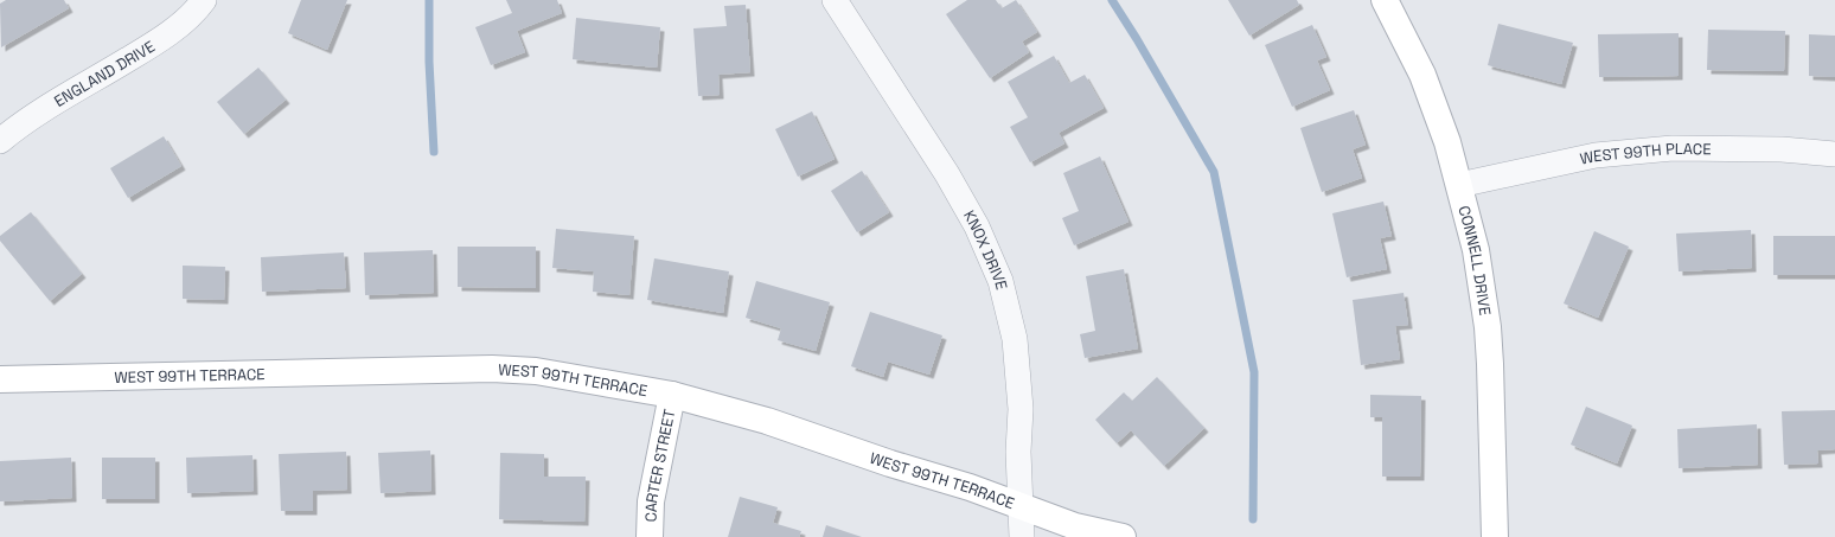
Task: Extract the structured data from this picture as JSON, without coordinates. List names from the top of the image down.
{
  "streets": {
    "street": [
      "ENGLAND DRIVE",
      "WEST 99TH PLACE",
      "KNOX DRIVE",
      "CONNELL DRIVE",
      "WEST 99TH TERRACE",
      "CARTER STREET"
    ]
  },
  "crossings": [
    ["WEST 99TH PLACE", "CONNELL DRIVE"],
    ["KNOX DRIVE", "WEST 99TH TERRACE"],
    ["WEST 99TH TERRACE", "CARTER STREET"]
  ]
}
